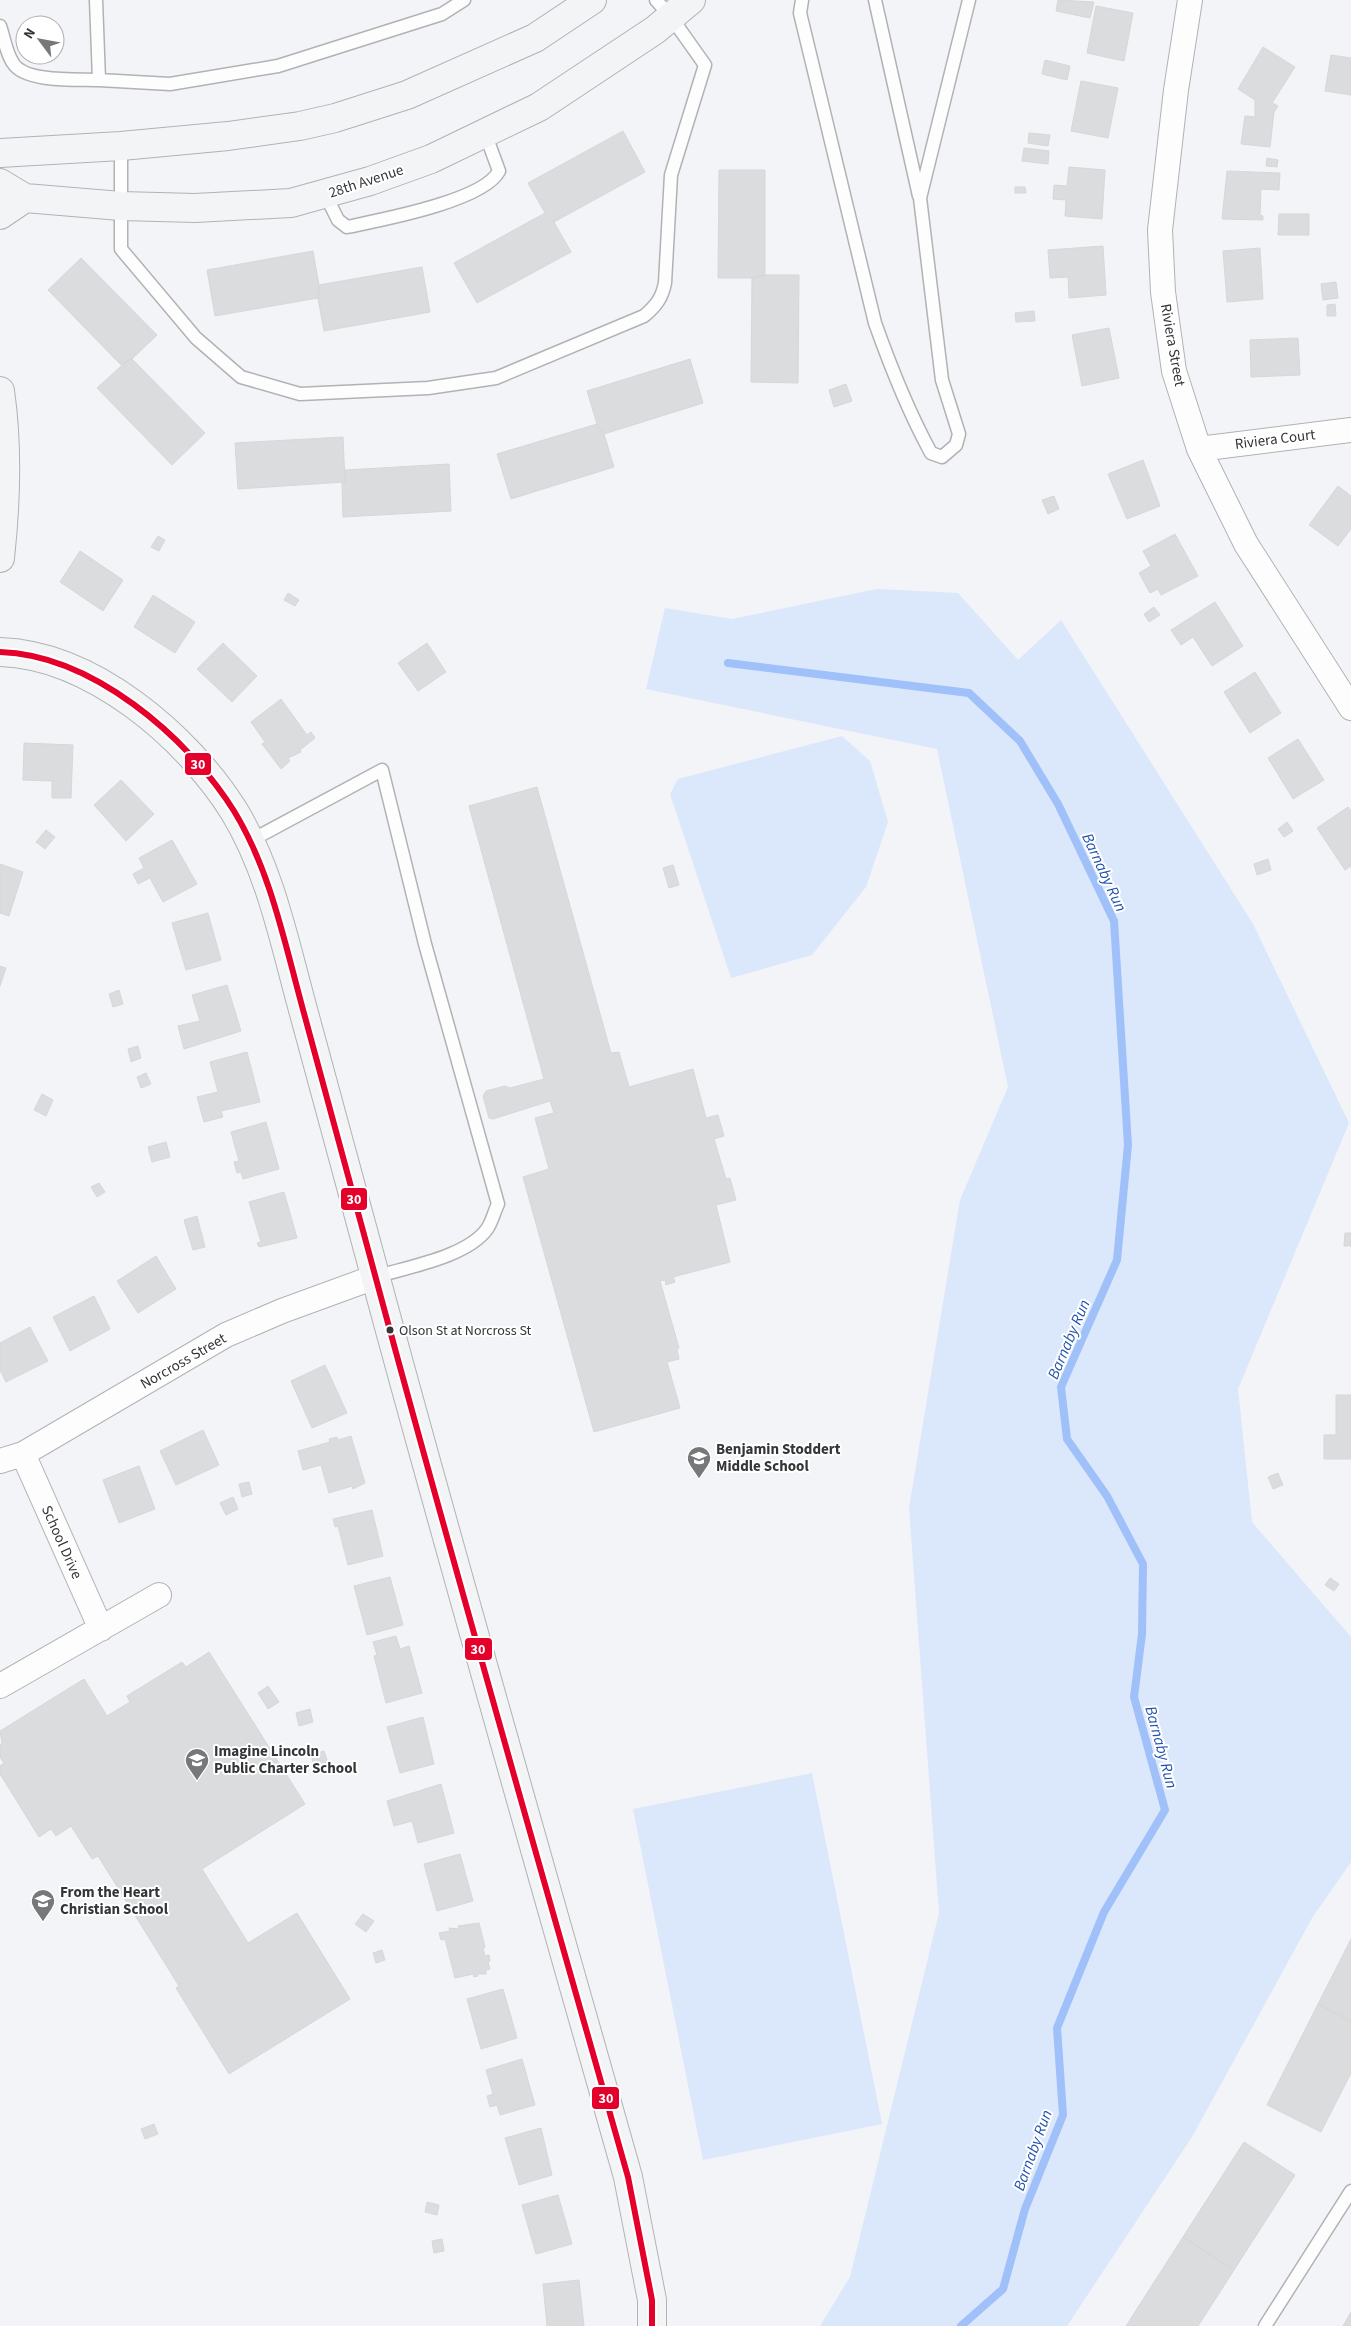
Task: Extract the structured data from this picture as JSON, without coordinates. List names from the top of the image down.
{
  "streets": {
    "street": [
      "28th Avenue",
      "Riviera Street",
      "Riviera Court",
      "Norcross Street",
      "School Drive"
    ]
  },
  "crossings": [
    ["Riviera Street", "Riviera Court"],
    ["Norcross Street", "School Drive"]
  ],
  "water": ["Barnaby Run"],
  "places": {
    "other": ["Olson St at Norcross St"],
    "school or university": ["Benjamin Stoddert Middle School", "Imagine Lincoln Public Charter School", "From the Heart Christian School"]
  },
  "lines": ["transit line 30"],
  "north": "top left"
}
